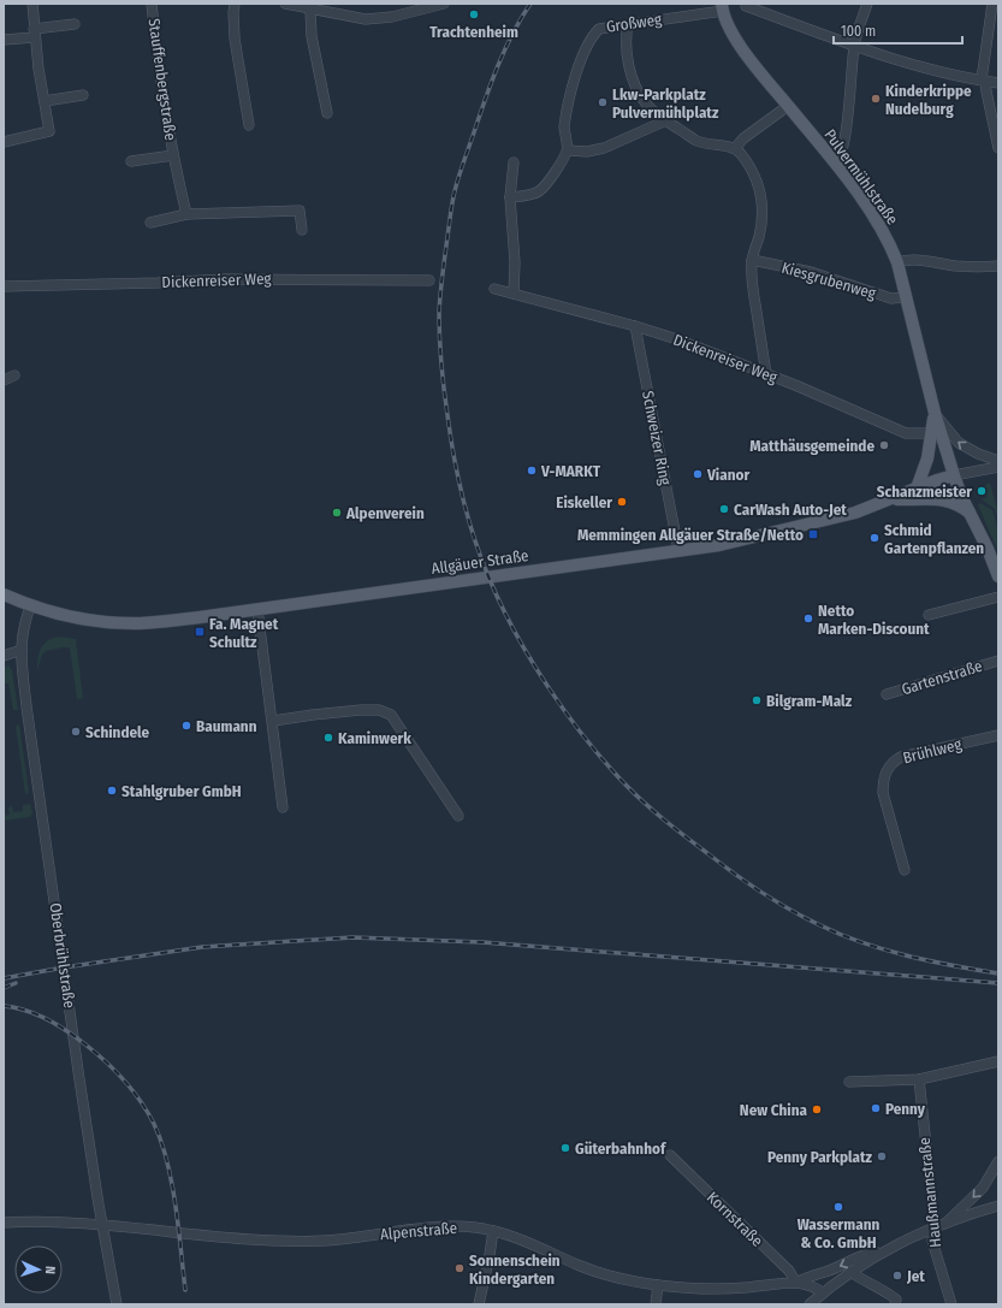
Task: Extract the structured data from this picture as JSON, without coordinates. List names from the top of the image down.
{
  "streets": {
    "main road": ["Pulvermühlstraße", "Allgäuer Straße"],
    "street": [
      "Großweg",
      "Stauffenbergstraße",
      "Dickenreiser Weg",
      "Kiesgrubenweg",
      "Schweizer Ring",
      "Gartenstraße",
      "Brühlweg",
      "Oberbrühlstraße",
      "Haußmannstraße",
      "Kornstraße",
      "Alpenstraße"
    ]
  },
  "crossings": [
    ["Großweg", "Pulvermühlstraße"],
    ["Pulvermühlstraße", "Kiesgrubenweg"],
    ["Pulvermühlstraße", "Allgäuer Straße"],
    ["Dickenreiser Weg", "Schweizer Ring"],
    ["Schweizer Ring", "Allgäuer Straße"],
    ["Allgäuer Straße", "Oberbrühlstraße"],
    ["Oberbrühlstraße", "Alpenstraße"],
    ["Kornstraße", "Alpenstraße"]
  ],
  "places": {
    "other": [
      "Trachtenheim",
      "Kinderkrippe Nudelburg",
      "Lkw-Parkplatz Pulvermühlplatz",
      "Matthäusgemeinde",
      "V-MARKT",
      "Vianor",
      "Schanzmeister",
      "Eiskeller",
      "CarWash Auto-Jet",
      "Alpenverein",
      "Schmid Gartenpflanzen",
      "Netto Marken-Discount",
      "Bilgram-Malz",
      "Baumann",
      "Schindele",
      "Kaminwerk",
      "Stahlgruber GmbH",
      "Penny",
      "New China",
      "Güterbahnhof",
      "Penny Parkplatz",
      "Wassermann & Co. GmbH",
      "Sonnenschein Kindergarten",
      "Jet"
    ],
    "transit": ["Memmingen Allgäuer Straße/Netto", "Fa. Magnet Schultz"]
  },
  "scale_bar": "100 m",
  "north": "right"
}
